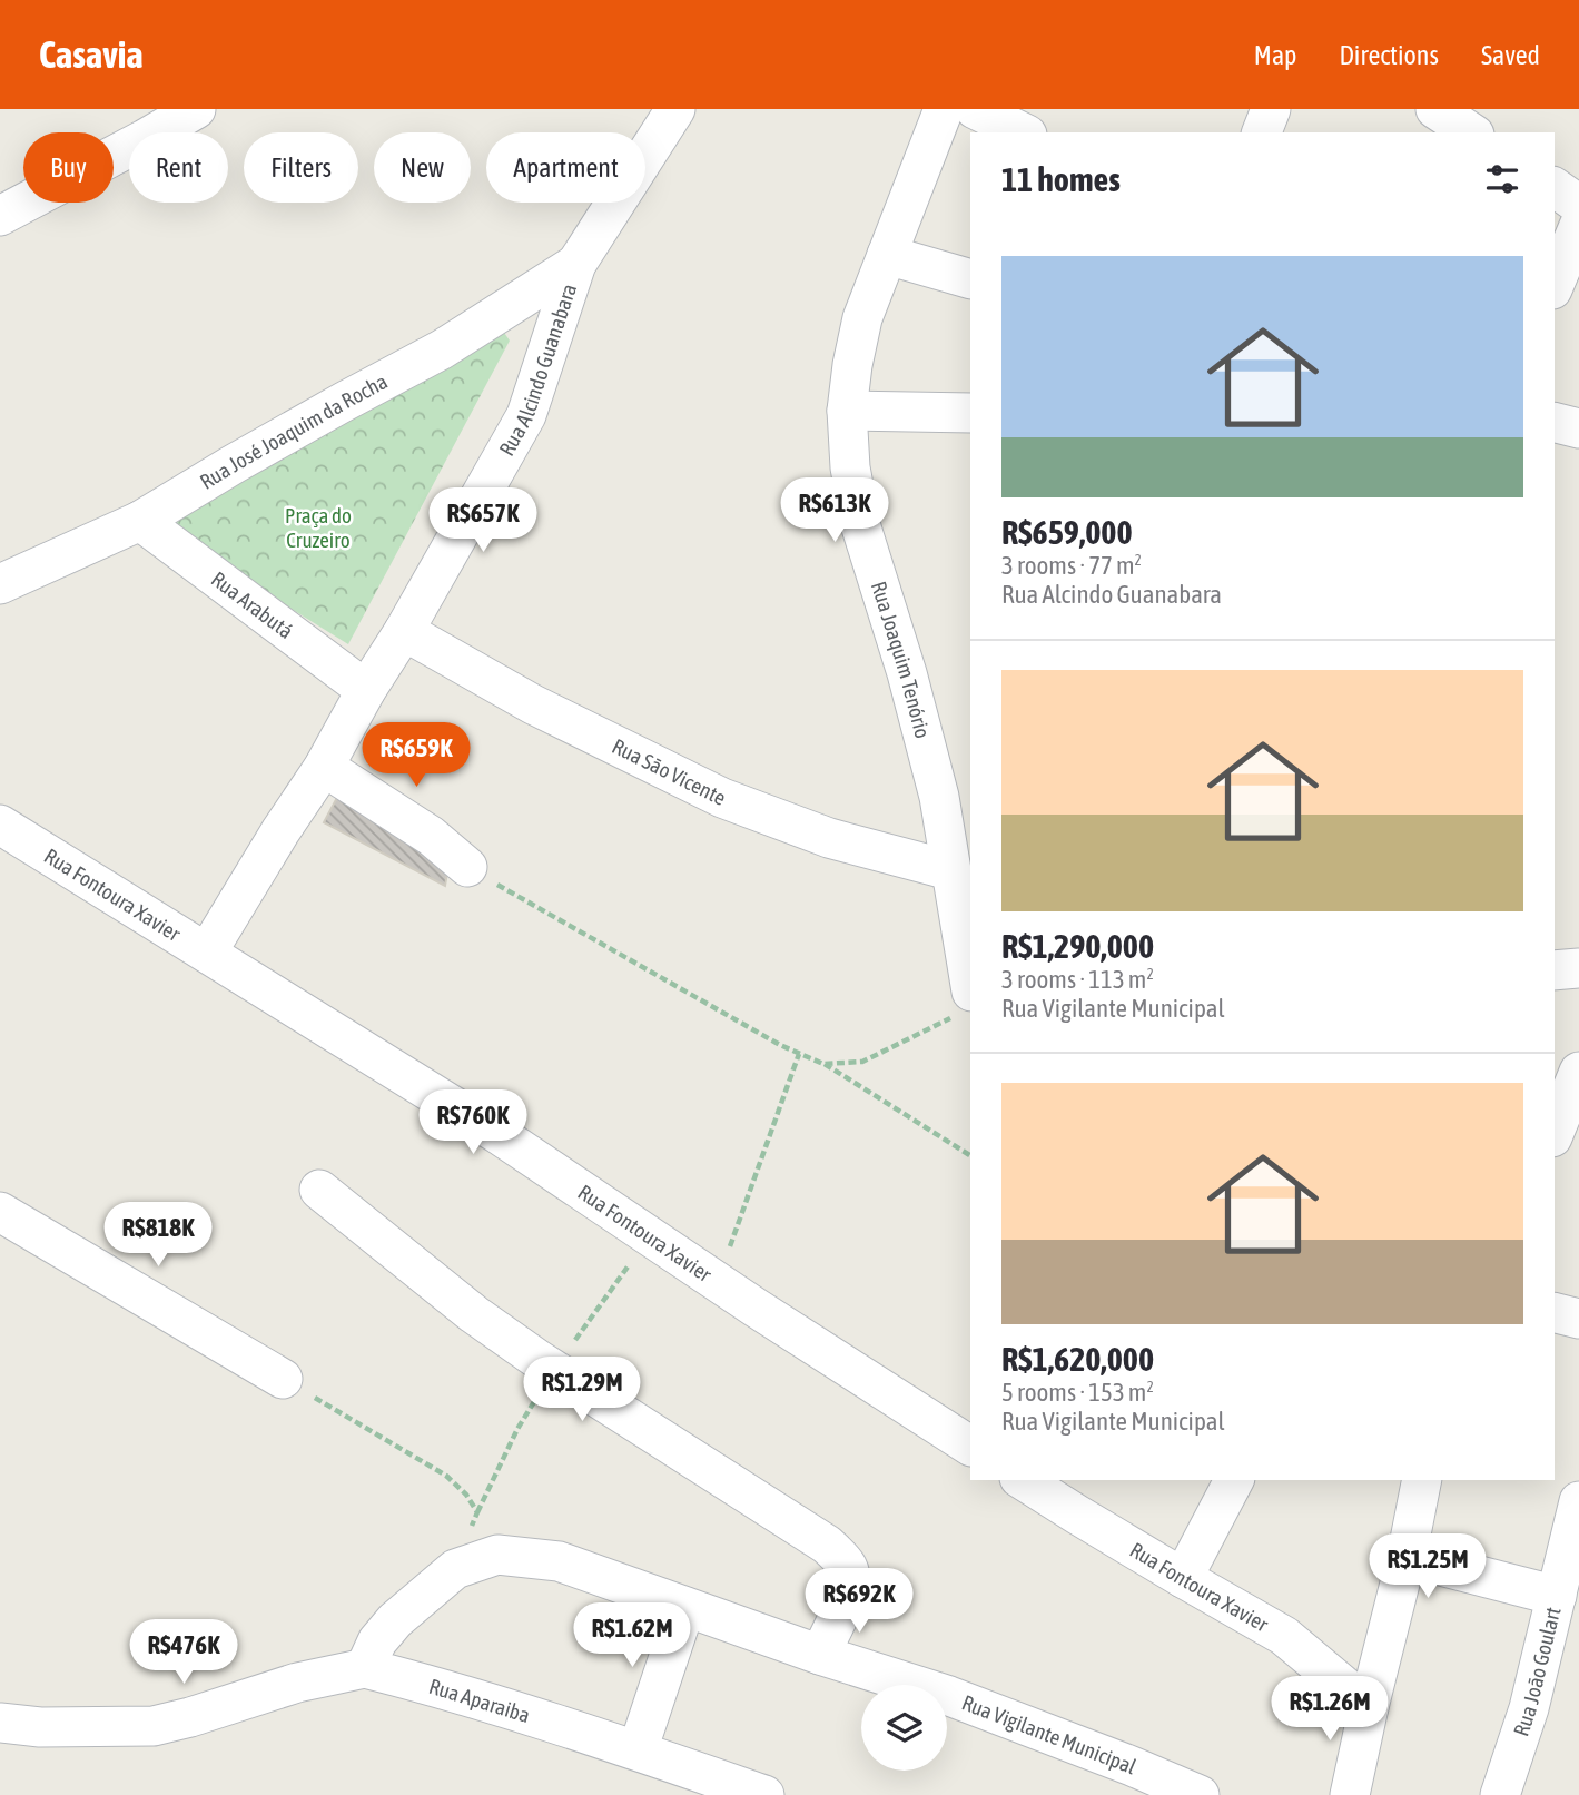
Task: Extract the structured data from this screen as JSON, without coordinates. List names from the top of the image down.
{
  "streets": {
    "street": [
      "Rua Alcindo Guanabara",
      "Rua José Joaquim da Rocha",
      "Rua Arabutá",
      "Rua Joaquim Tenório",
      "Rua Sāo Vicente",
      "Rua Fontoura Xavier",
      "Rua Joāo Goulart",
      "Rua Aparaiba",
      "Rua Vigilante Municipal"
    ]
  },
  "crossings": [
    ["Rua Alcindo Guanabara", "Rua José Joaquim da Rocha"],
    ["Rua Alcindo Guanabara", "Rua Arabutá"],
    ["Rua Alcindo Guanabara", "Rua Sāo Vicente"],
    ["Rua Alcindo Guanabara", "Rua Fontoura Xavier"],
    ["Rua José Joaquim da Rocha", "Rua Arabutá"],
    ["Rua Joaquim Tenório", "Rua Sāo Vicente"]
  ],
  "parks": ["Praça do Cruzeiro"],
  "page": {
    "header": "Casavia",
    "nav": ["Map", "Directions", "Saved"],
    "chip": [
      "Buy",
      "Rent",
      "Filters",
      "New",
      "Apartment"
    ],
    "heading": "11 homes",
    "list": [
      {
        "name": "R$659,000",
        "note": "3 rooms · 77 m² · Rua Alcindo Guanabara"
      },
      {
        "name": "R$1,290,000",
        "note": "3 rooms · 113 m² · Rua Vigilante Municipal"
      },
      {
        "name": "R$1,620,000",
        "note": "5 rooms · 153 m² · Rua Vigilante Municipal"
      }
    ],
    "price": [
      "R$613K",
      "R$657K",
      "R$659K",
      "R$760K",
      "R$818K",
      "R$1.29M",
      "R$1.25M",
      "R$692K",
      "R$1.62M",
      "R$476K",
      "R$1.26M"
    ]
  }
}
